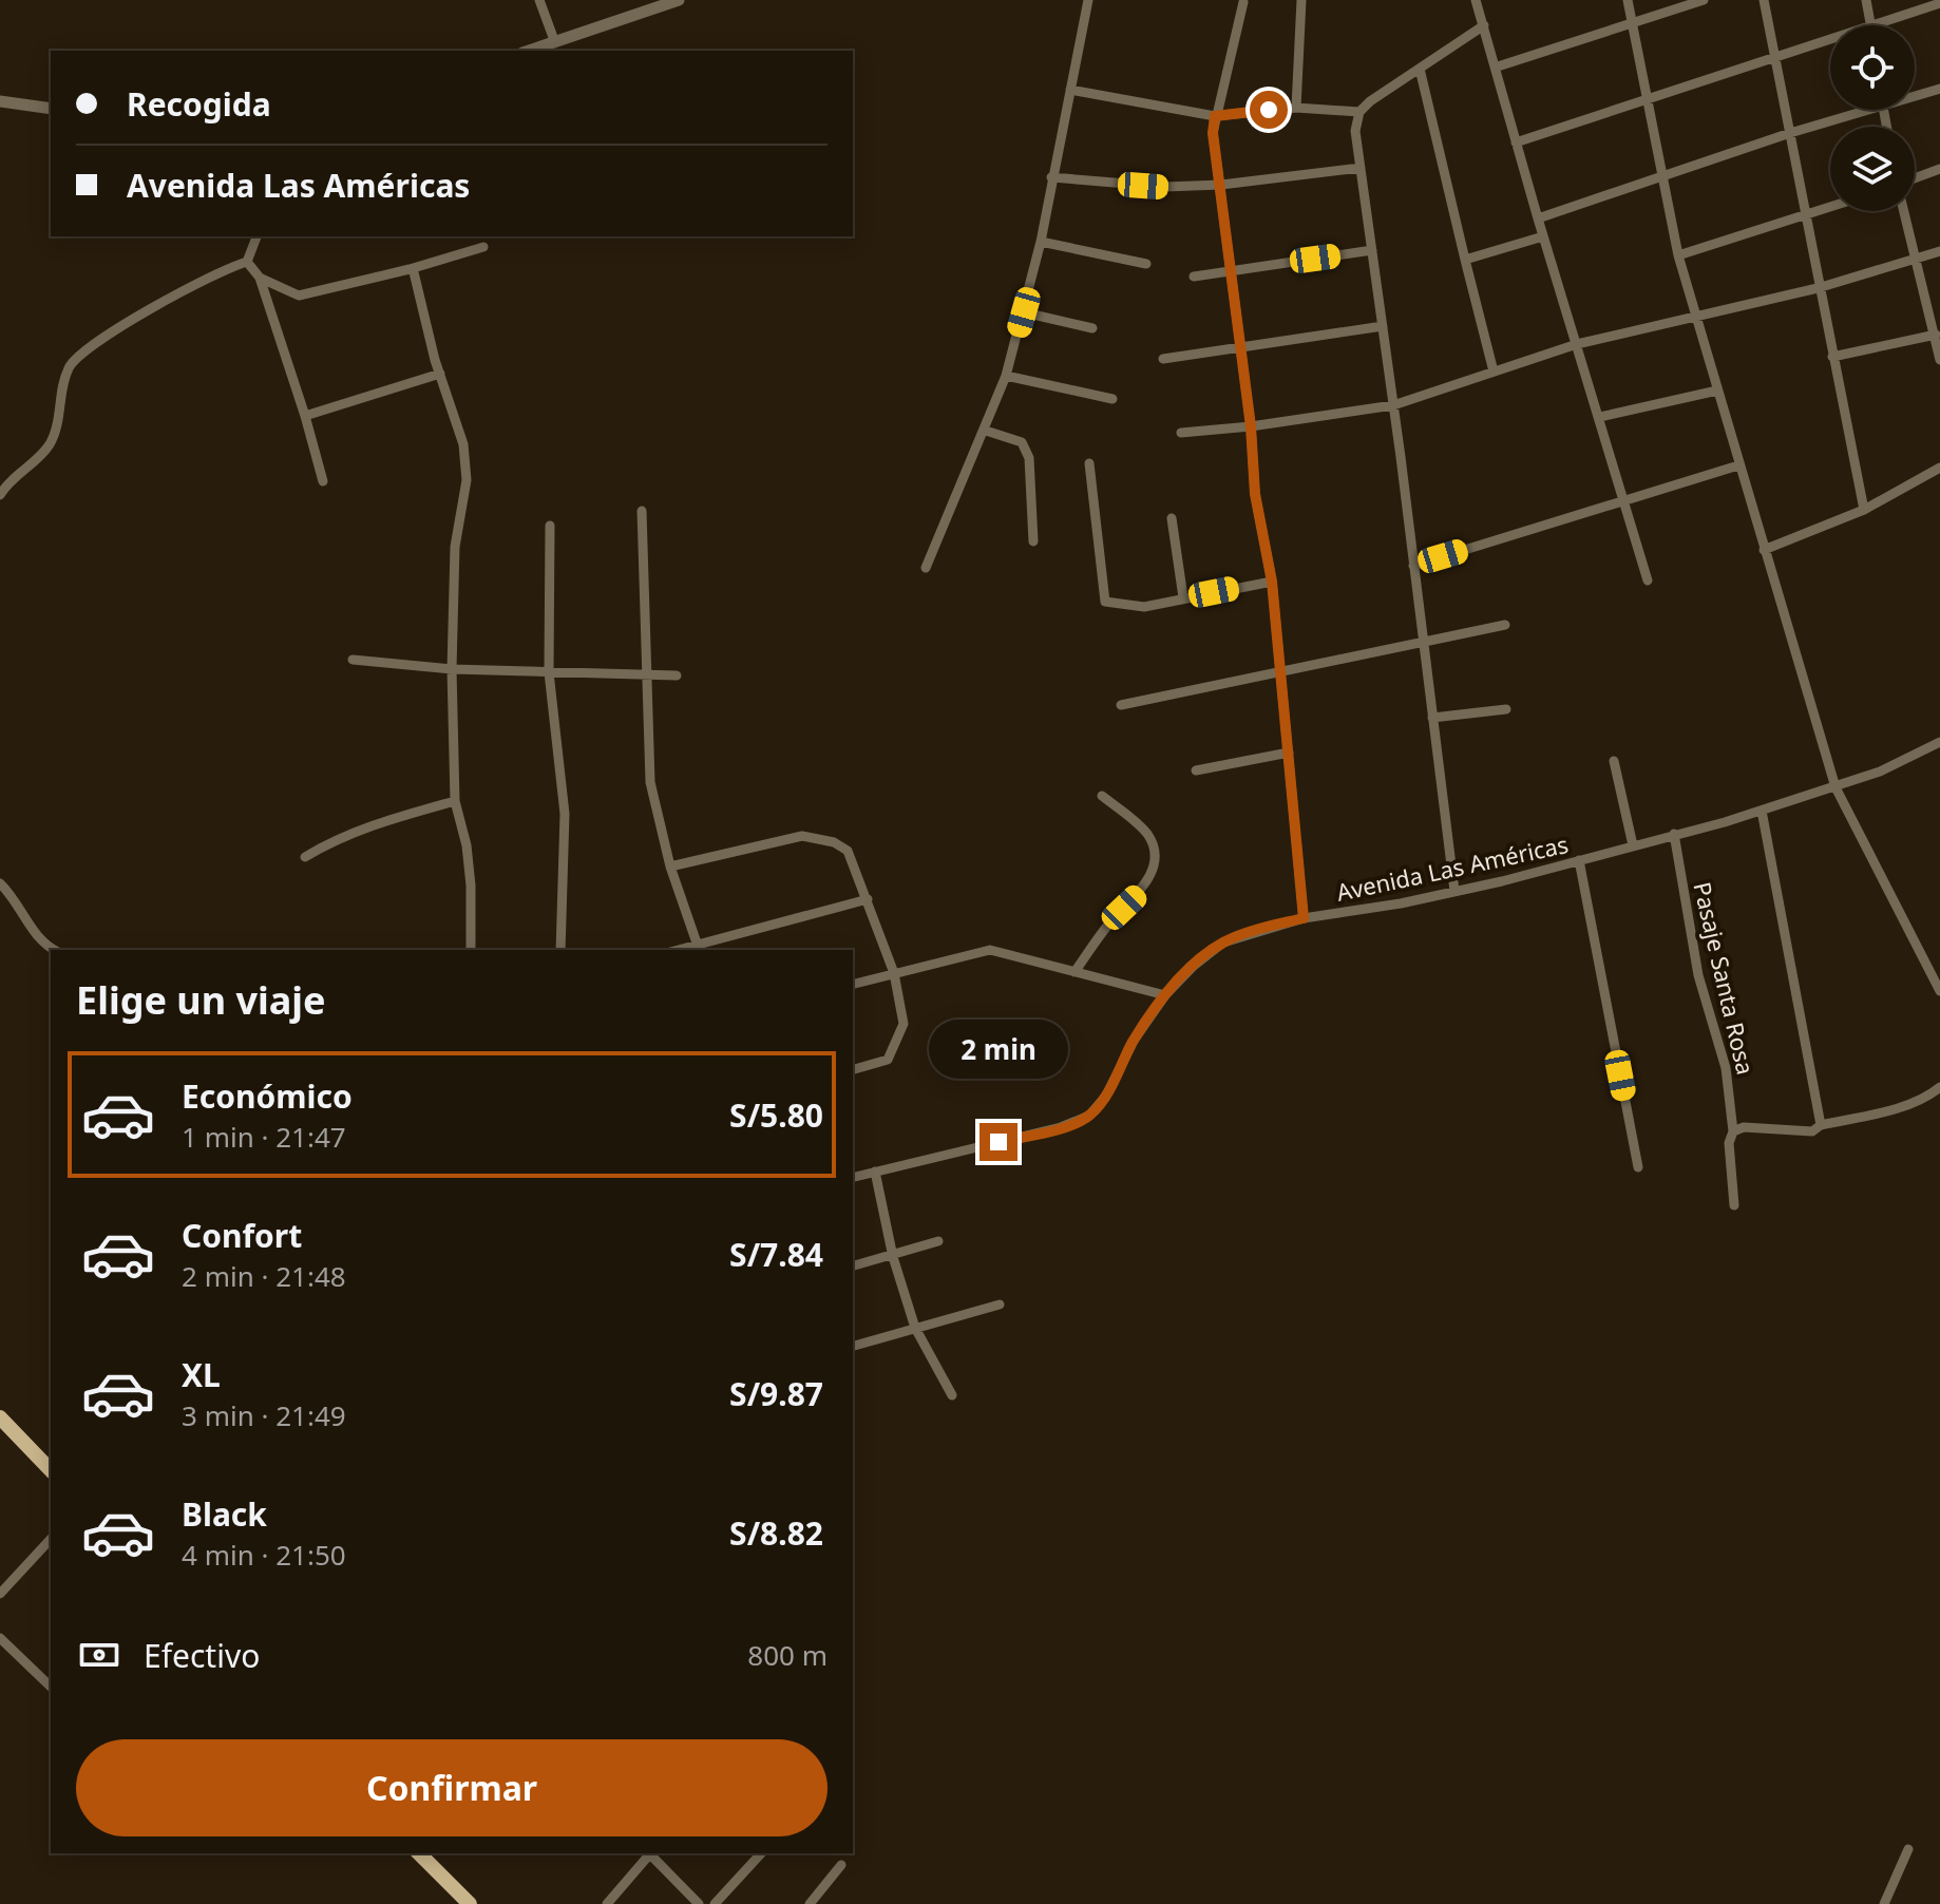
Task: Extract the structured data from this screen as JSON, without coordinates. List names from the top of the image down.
{
  "streets": {
    "street": ["Avenida Las Américas", "Pasaje Santa Rosa"]
  },
  "crossings": [
    ["Avenida Las Américas", "Pasaje Santa Rosa"]
  ],
  "page": {
    "banner": ["Recogida", "Avenida Las Américas"],
    "heading": "Elige un viaje",
    "bubble": "2 min",
    "list": [
      {
        "name": "Económico",
        "note": "1 min · 21:47",
        "value": "S/5.80"
      },
      {
        "name": "Confort",
        "note": "2 min · 21:48",
        "value": "S/7.84"
      },
      {
        "name": "XL",
        "note": "3 min · 21:49",
        "value": "S/9.87"
      },
      {
        "name": "Black",
        "note": "4 min · 21:50",
        "value": "S/8.82"
      }
    ],
    "pay": ["Efectivo", "800 m"],
    "buttons": "Confirmar"
  }
}
